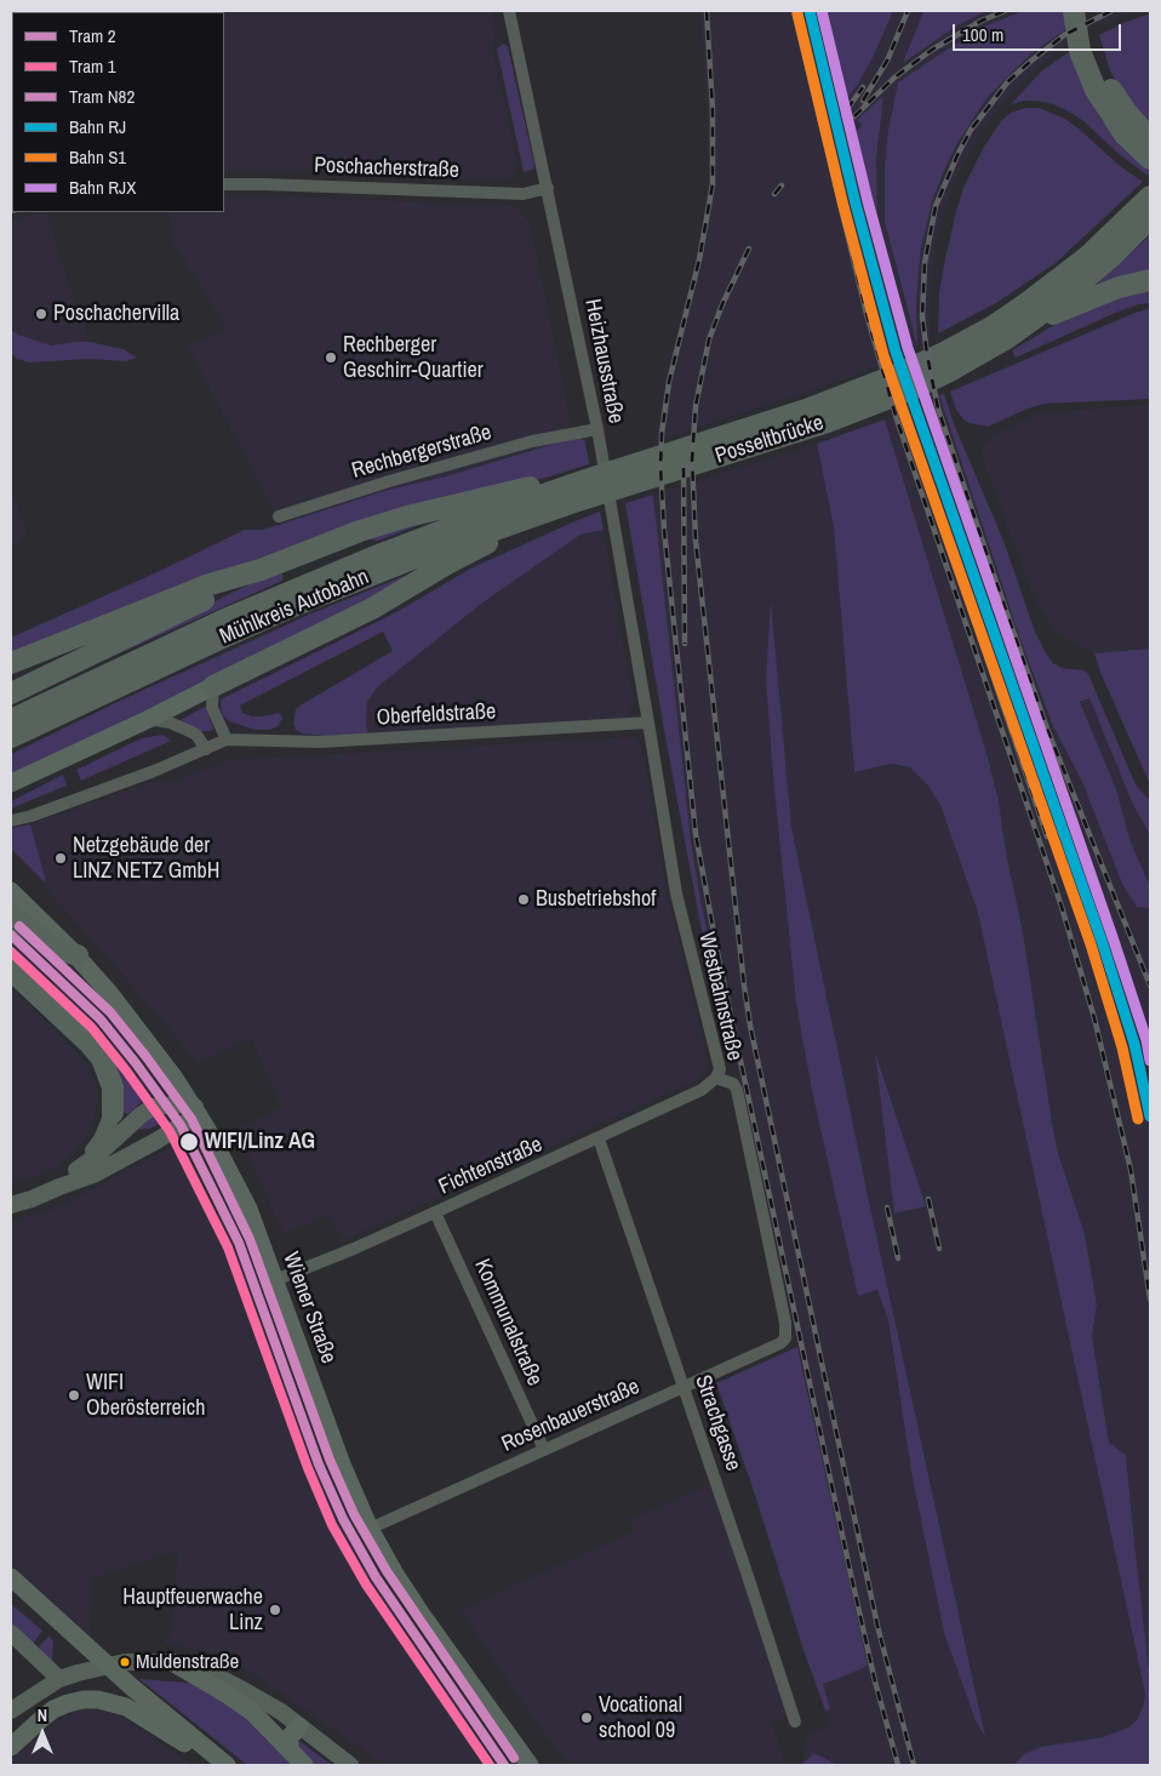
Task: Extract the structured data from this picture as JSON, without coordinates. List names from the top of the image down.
{
  "streets": {
    "highway": ["Posseltbrücke", "Mühlkreis Autobahn"],
    "main road": ["Wiener Straße"],
    "street": [
      "Poschacherstraße",
      "Heizhausstraße",
      "Rechbergerstraße",
      "Oberfeldstraße",
      "Westbahnstraße",
      "Fichtenstraße",
      "Kommunalstraße",
      "Rosenbauerstraße",
      "Strachgasse"
    ]
  },
  "crossings": [
    ["Poschacherstraße", "Heizhausstraße"],
    ["Heizhausstraße", "Rechbergerstraße"],
    ["Heizhausstraße", "Oberfeldstraße"],
    ["Heizhausstraße", "Westbahnstraße"],
    ["Posseltbrücke", "Mühlkreis Autobahn"],
    ["Oberfeldstraße", "Westbahnstraße"],
    ["Westbahnstraße", "Fichtenstraße"],
    ["Westbahnstraße", "Rosenbauerstraße"],
    ["Fichtenstraße", "Wiener Straße"],
    ["Fichtenstraße", "Kommunalstraße"],
    ["Fichtenstraße", "Strachgasse"],
    ["Wiener Straße", "Rosenbauerstraße"],
    ["Kommunalstraße", "Rosenbauerstraße"],
    ["Rosenbauerstraße", "Strachgasse"]
  ],
  "places": [
    "Poschachervilla",
    "Rechberger Geschirr-Quartier",
    "Netzgebäude der LINZ NETZ GmbH",
    "Busbetriebshof",
    "WIFI/Linz AG",
    "WIFI Oberösterreich",
    "Hauptfeuerwache Linz",
    "Muldenstraße",
    "Vocational school 09"
  ],
  "lines": [
    "rail line RJ",
    "rail line RJX",
    "rail line S1",
    "tram line N82",
    "tram line 2",
    "tram line 1"
  ],
  "legend": [
    "Tram 2",
    "Tram 1",
    "Tram N82",
    "Bahn RJ",
    "Bahn S1",
    "Bahn RJX"
  ],
  "scale_bar": "100 m",
  "north": "top"
}
